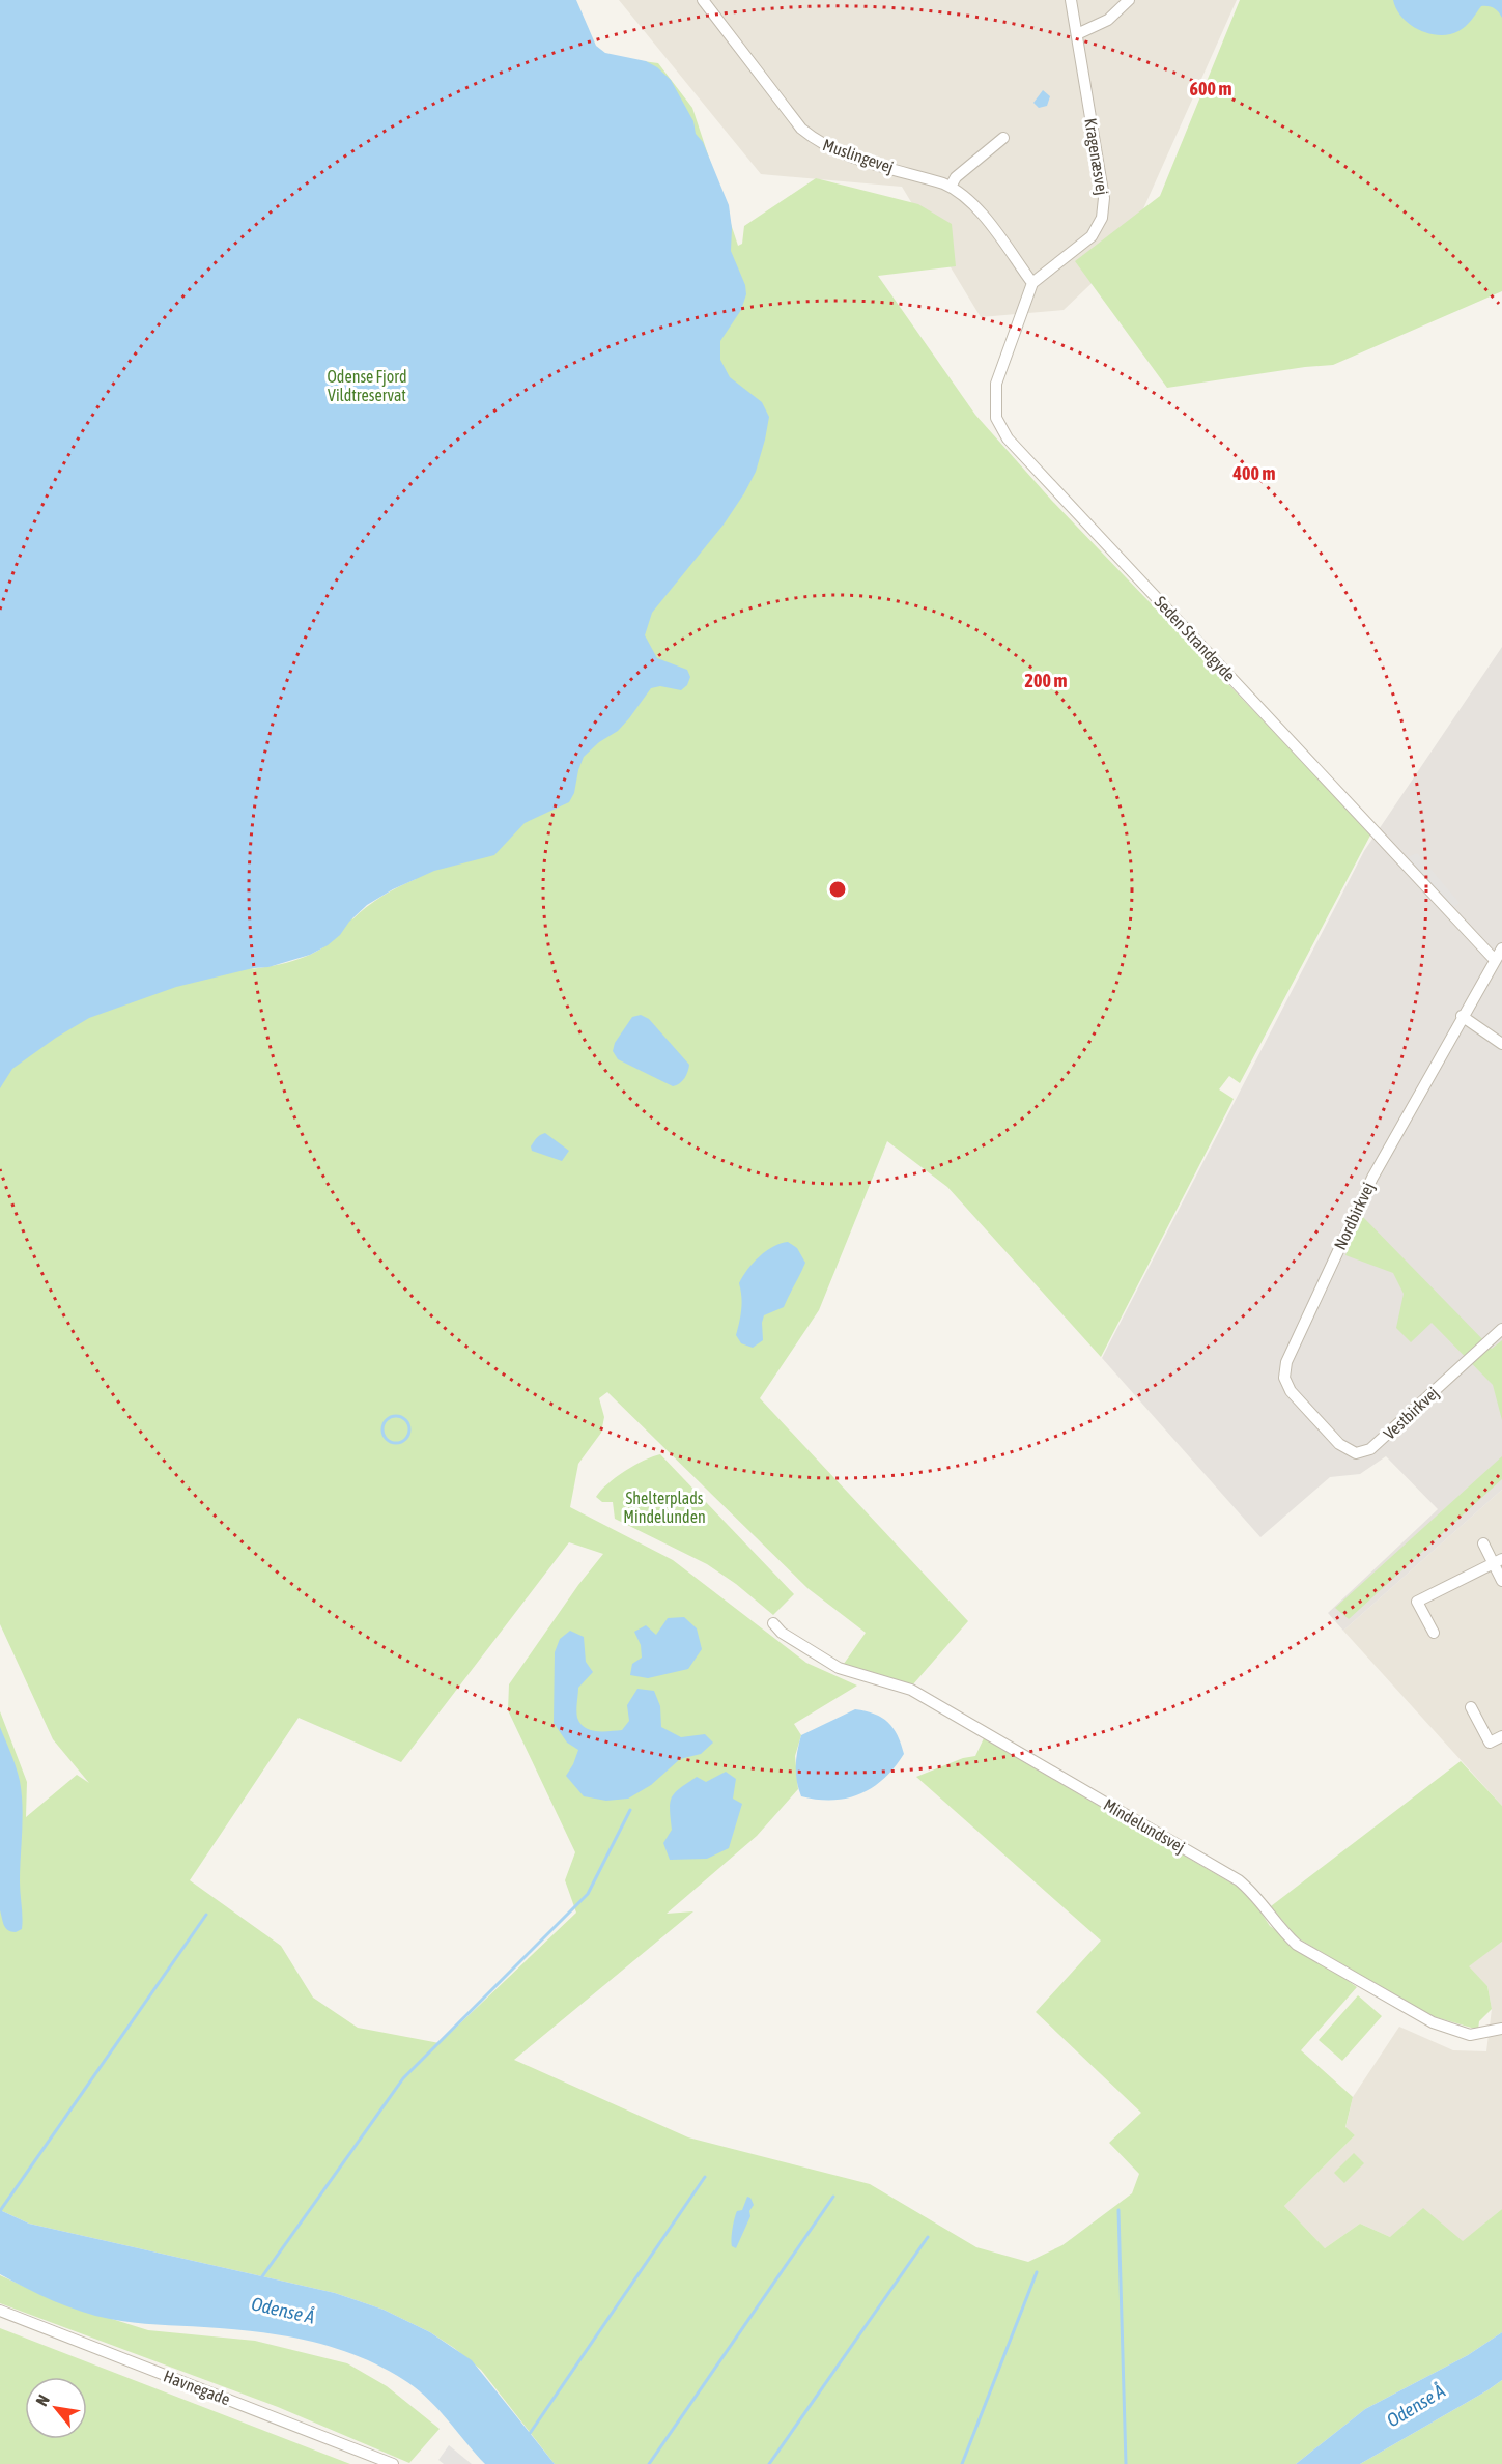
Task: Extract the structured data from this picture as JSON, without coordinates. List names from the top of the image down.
{
  "streets": {
    "street": [
      "Muslingevej",
      "Kragenæsvej",
      "Seden Strandgyde",
      "Nordbirkvej",
      "Vestbirkvej",
      "Mindelundsvej",
      "Havnegade"
    ]
  },
  "crossings": [
    ["Muslingevej", "Kragenæsvej"],
    ["Muslingevej", "Seden Strandgyde"],
    ["Kragenæsvej", "Seden Strandgyde"],
    ["Seden Strandgyde", "Nordbirkvej"],
    ["Nordbirkvej", "Vestbirkvej"]
  ],
  "water": ["Odense Å"],
  "parks": ["Odense Fjord Vildtreservat", "Shelterplads Mindelunden"],
  "north": "top left",
  "rings": ["600 m", "400 m", "200 m"]
}
